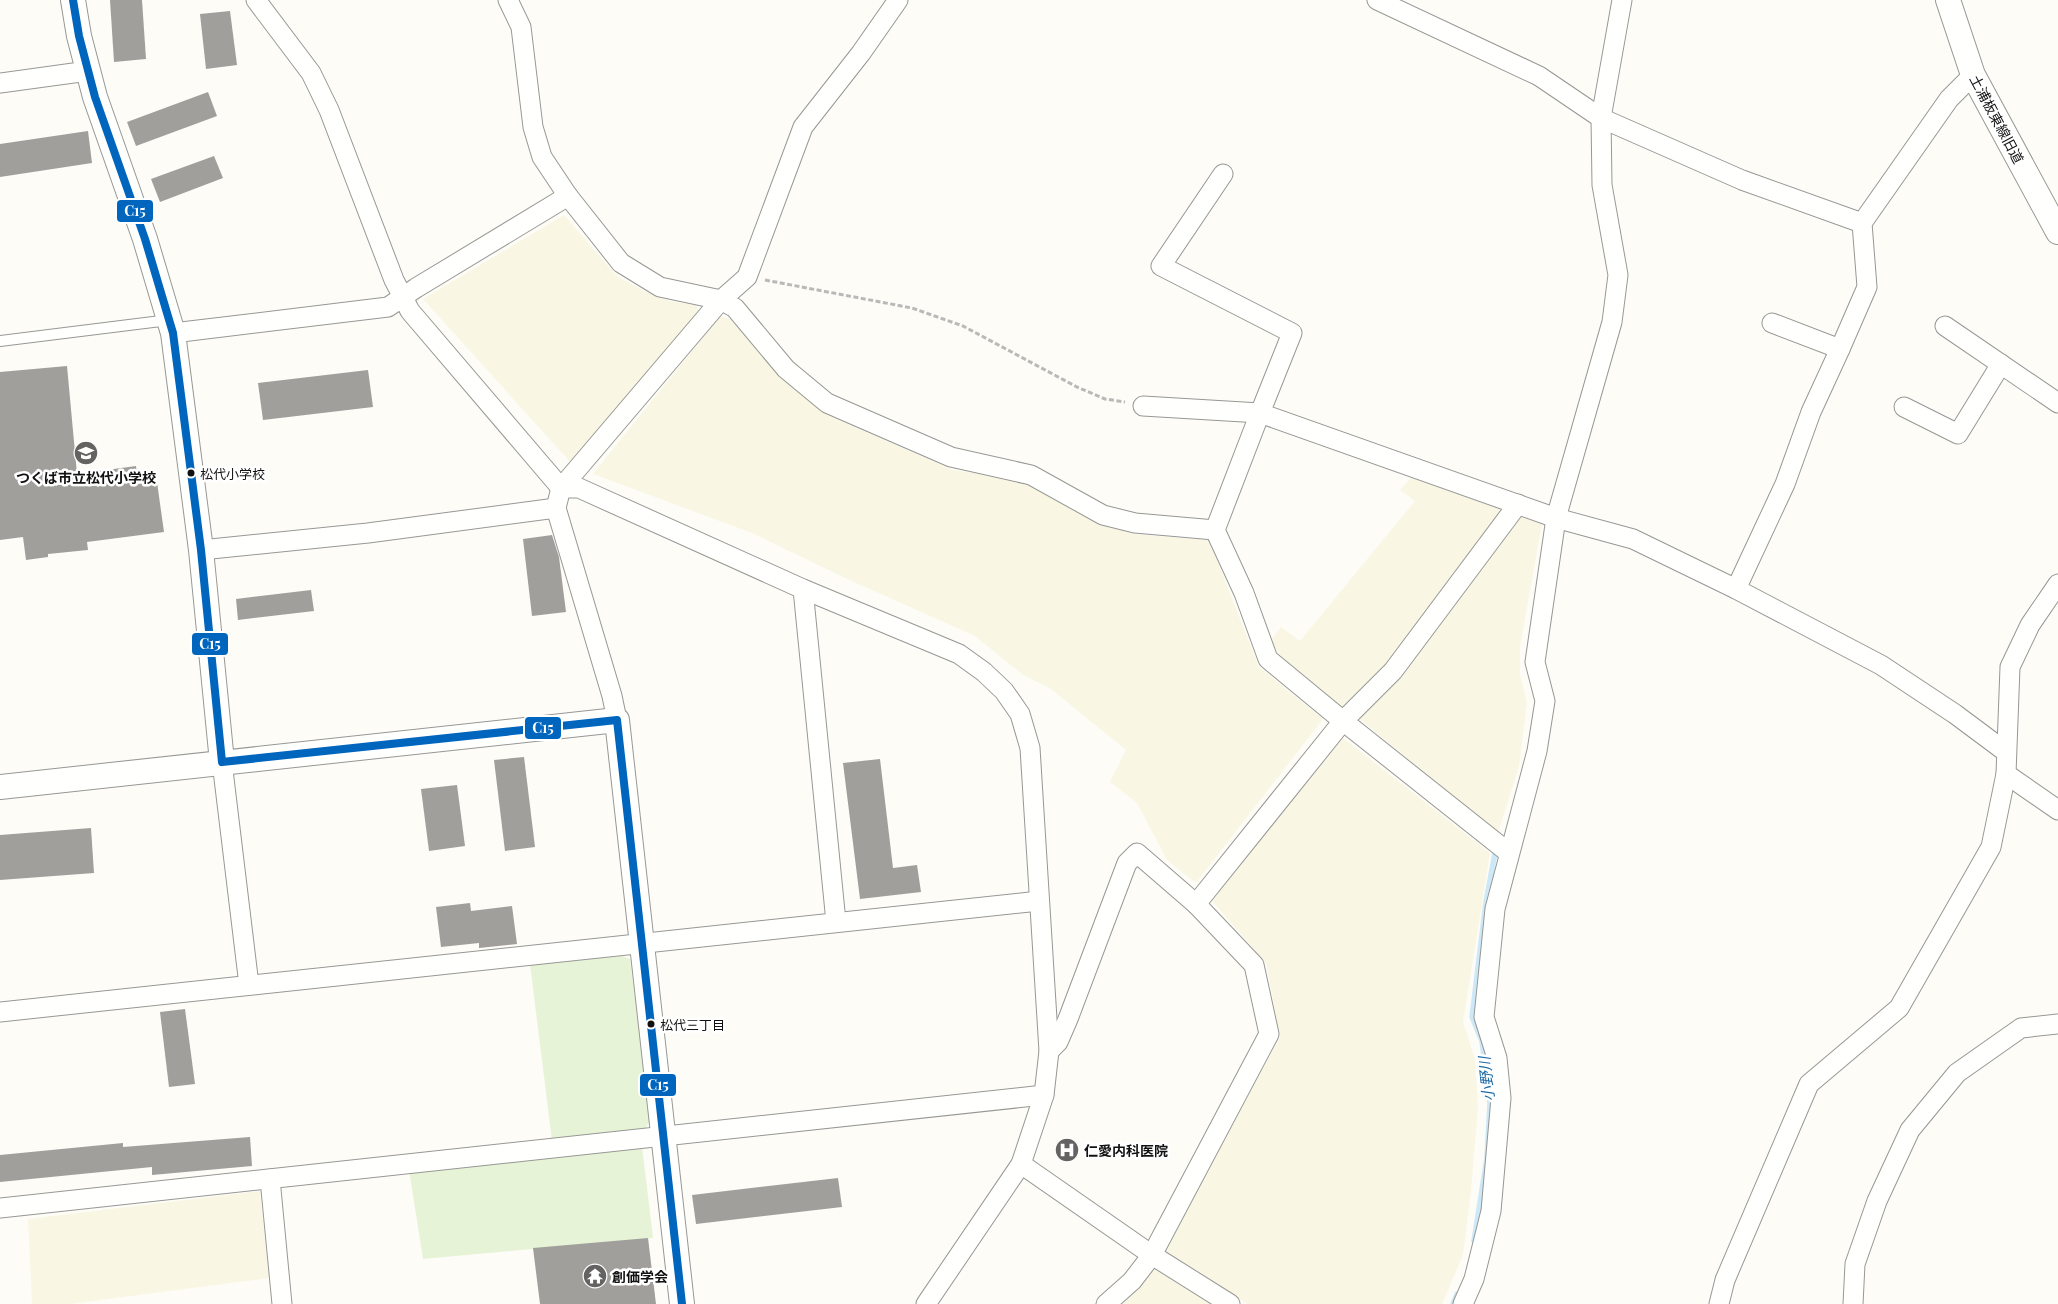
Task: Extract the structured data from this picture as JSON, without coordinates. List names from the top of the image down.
{
  "streets": {
    "street": ["土浦板東線旧道"]
  },
  "water": ["小野川"],
  "places": {
    "school or university": ["つくば市立松代小学校"],
    "other": ["松代小学校", "松代三丁目"],
    "hospital": ["仁愛内科医院"],
    "temple": ["創価学会"]
  },
  "lines": ["transit line C15"]
}
